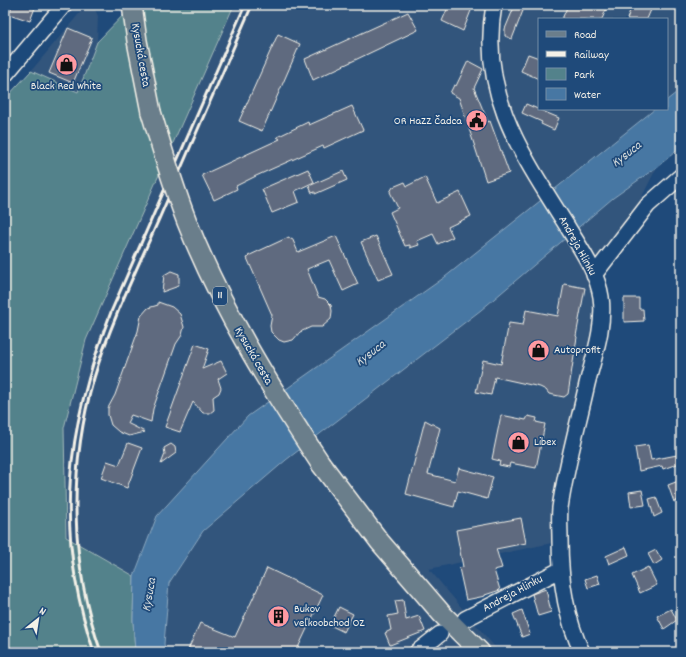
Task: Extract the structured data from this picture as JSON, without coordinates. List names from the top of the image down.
{
  "streets": {
    "main road": ["Kysucká cesta", "11"],
    "street": ["Andreja Hlinku"]
  },
  "water": ["Kysuca"],
  "places": {
    "shop": ["Black Red White", "Autoprofit", "Libex"],
    "public building": ["OR HaZZ Čadca"],
    "building": ["Bukov veľkoobchod OZ"]
  },
  "legend": [
    "Road",
    "Railway",
    "Park",
    "Water"
  ],
  "north": "top right"
}
